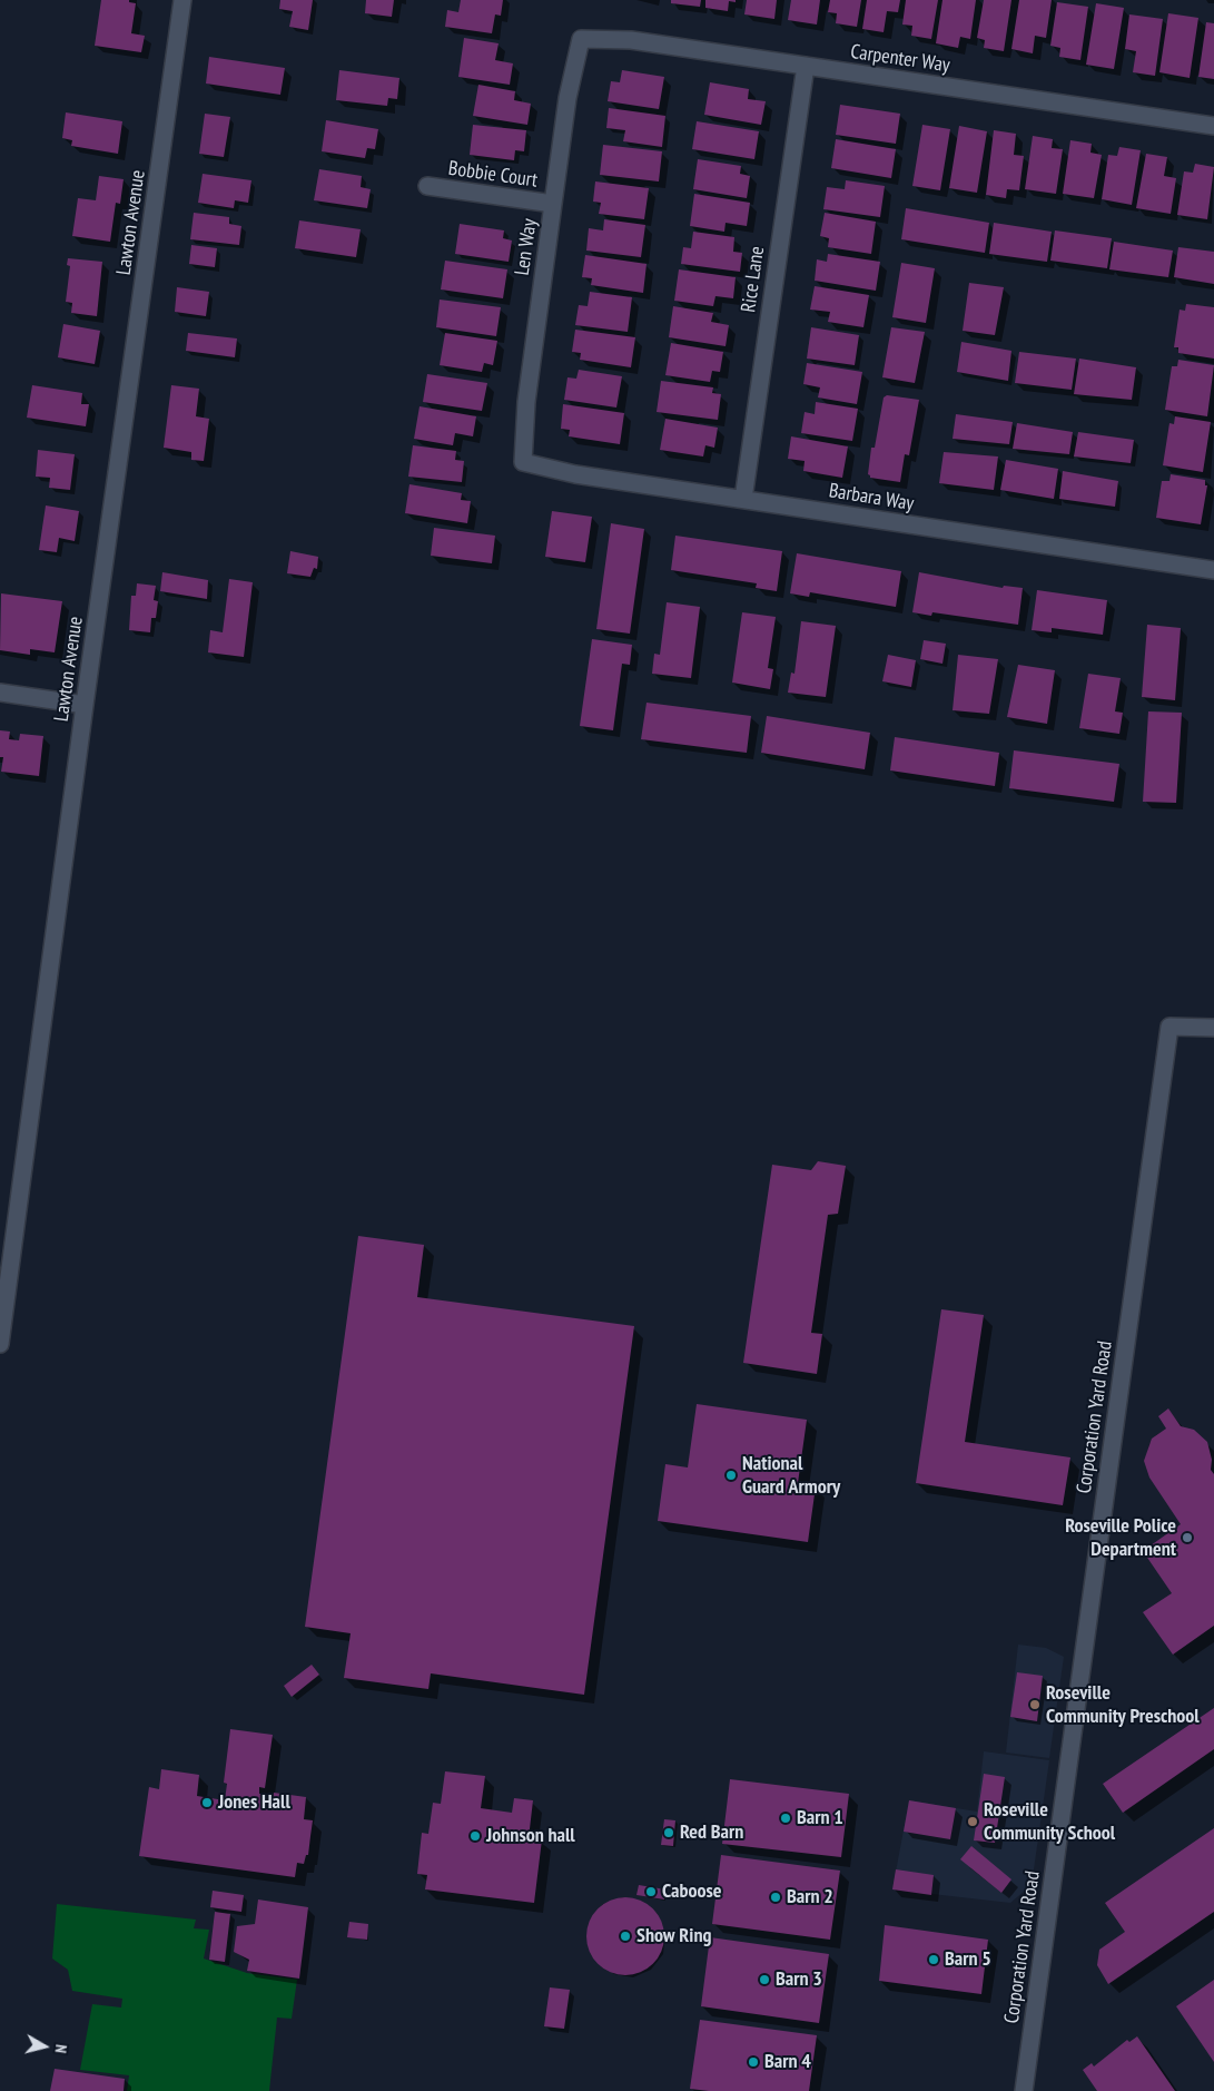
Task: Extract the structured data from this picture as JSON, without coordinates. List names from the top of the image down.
{
  "streets": {
    "street": [
      "Carpenter Way",
      "Bobbie Court",
      "Lawton Avenue",
      "Len Way",
      "Rice Lane",
      "Barbara Way",
      "Corporation Yard Road"
    ]
  },
  "crossings": [
    ["Carpenter Way", "Len Way"],
    ["Carpenter Way", "Rice Lane"],
    ["Bobbie Court", "Len Way"],
    ["Len Way", "Barbara Way"],
    ["Rice Lane", "Barbara Way"]
  ],
  "places": [
    "National Guard Armory",
    "Roseville Police Department",
    "Roseville Community Preschool",
    "Jones Hall",
    "Barn 1",
    "Roseville Community School",
    "Red Barn",
    "Johnson hall",
    "Caboose",
    "Barn 2",
    "Show Ring",
    "Barn 5",
    "Barn 3",
    "Barn 4"
  ],
  "north": "right"
}
